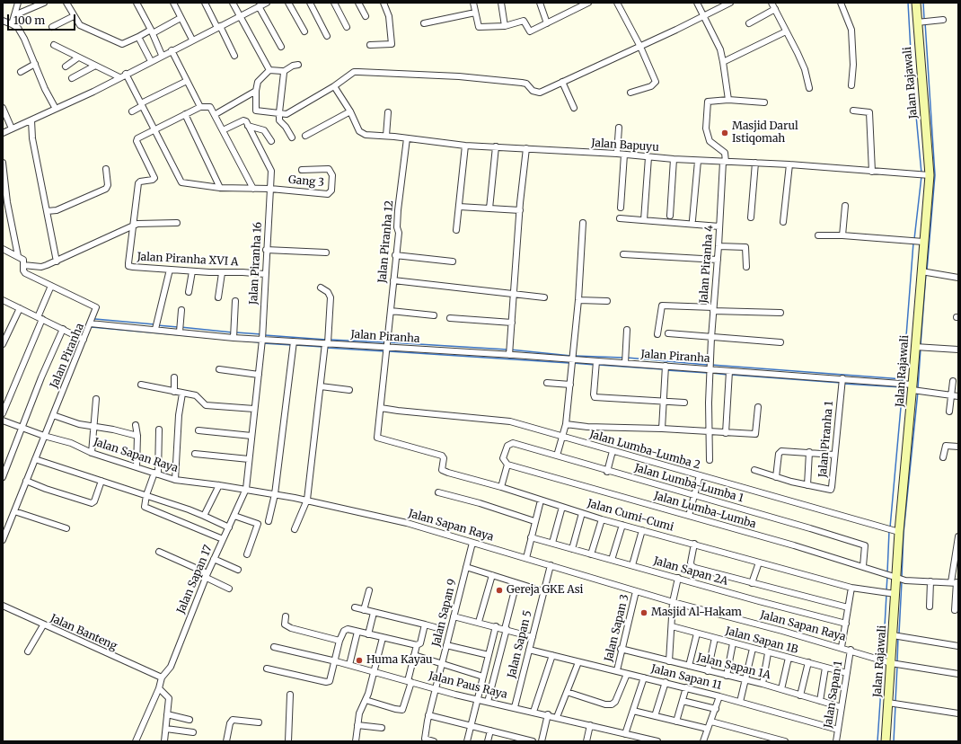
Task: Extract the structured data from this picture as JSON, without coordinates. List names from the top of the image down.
{
  "streets": {
    "main road": ["Jalan Rajawali"],
    "street": [
      "Jalan Bapuyu",
      "Gang 3",
      "Jalan Piranha 12",
      "Jalan Piranha XVI A",
      "Jalan Piranha 16",
      "Jalan Piranha 4",
      "Jalan Piranha",
      "Jalan Piranha 1",
      "Jalan Lumba-Lumba 2",
      "Jalan Sapan Raya",
      "Jalan Lumba-Lumba 1",
      "Jalan Lumba-Lumba",
      "Jalan Cumi-Cumi",
      "Jalan Sapan 2A",
      "Jalan Sapan 17",
      "Jalan Sapan 9",
      "Jalan Sapan 3",
      "Jalan Banteng",
      "Jalan Sapan 1B",
      "Jalan Sapan 5",
      "Jalan Sapan 1A",
      "Jalan Sapan 11",
      "Jalan Paus Raya",
      "Jalan Sapan 1"
    ]
  },
  "crossings": [
    ["Jalan Rajawali", "Jalan Bapuyu"],
    ["Jalan Rajawali", "Jalan Piranha"],
    ["Jalan Rajawali", "Jalan Lumba-Lumba 2"],
    ["Jalan Rajawali", "Jalan Sapan Raya"],
    ["Jalan Rajawali", "Jalan Lumba-Lumba"],
    ["Jalan Rajawali", "Jalan Cumi-Cumi"],
    ["Jalan Bapuyu", "Jalan Piranha 12"],
    ["Jalan Bapuyu", "Jalan Piranha 4"],
    ["Gang 3", "Jalan Piranha 16"],
    ["Jalan Piranha 12", "Jalan Piranha"],
    ["Jalan Piranha 12", "Jalan Lumba-Lumba 2"],
    ["Jalan Piranha 12", "Jalan Cumi-Cumi"],
    ["Jalan Piranha XVI A", "Jalan Piranha 16"],
    ["Jalan Piranha 16", "Jalan Piranha"],
    ["Jalan Piranha 16", "Jalan Sapan 17"],
    ["Jalan Piranha 4", "Jalan Piranha"],
    ["Jalan Piranha", "Jalan Piranha 1"],
    ["Jalan Piranha", "Jalan Sapan Raya"],
    ["Jalan Sapan Raya", "Jalan Sapan 17"],
    ["Jalan Sapan Raya", "Jalan Sapan 9"],
    ["Jalan Sapan Raya", "Jalan Sapan 3"],
    ["Jalan Sapan Raya", "Jalan Sapan 5"],
    ["Jalan Sapan Raya", "Jalan Sapan 1"],
    ["Jalan Lumba-Lumba 1", "Jalan Lumba-Lumba"],
    ["Jalan Sapan 17", "Jalan Banteng"],
    ["Jalan Sapan 9", "Jalan Paus Raya"],
    ["Jalan Sapan 3", "Jalan Sapan 1A"],
    ["Jalan Sapan 3", "Jalan Sapan 11"],
    ["Jalan Sapan 1B", "Jalan Sapan 1"],
    ["Jalan Sapan 5", "Jalan Sapan 11"],
    ["Jalan Sapan 5", "Jalan Paus Raya"],
    ["Jalan Sapan 1A", "Jalan Sapan 1"],
    ["Jalan Sapan 11", "Jalan Sapan 1"]
  ],
  "places": [
    "Masjid Darul Istiqomah",
    "Gereja GKE Asi",
    "Masjid Al-Hakam",
    "Huma Kayau"
  ],
  "scale_bar": "100 m"
}
